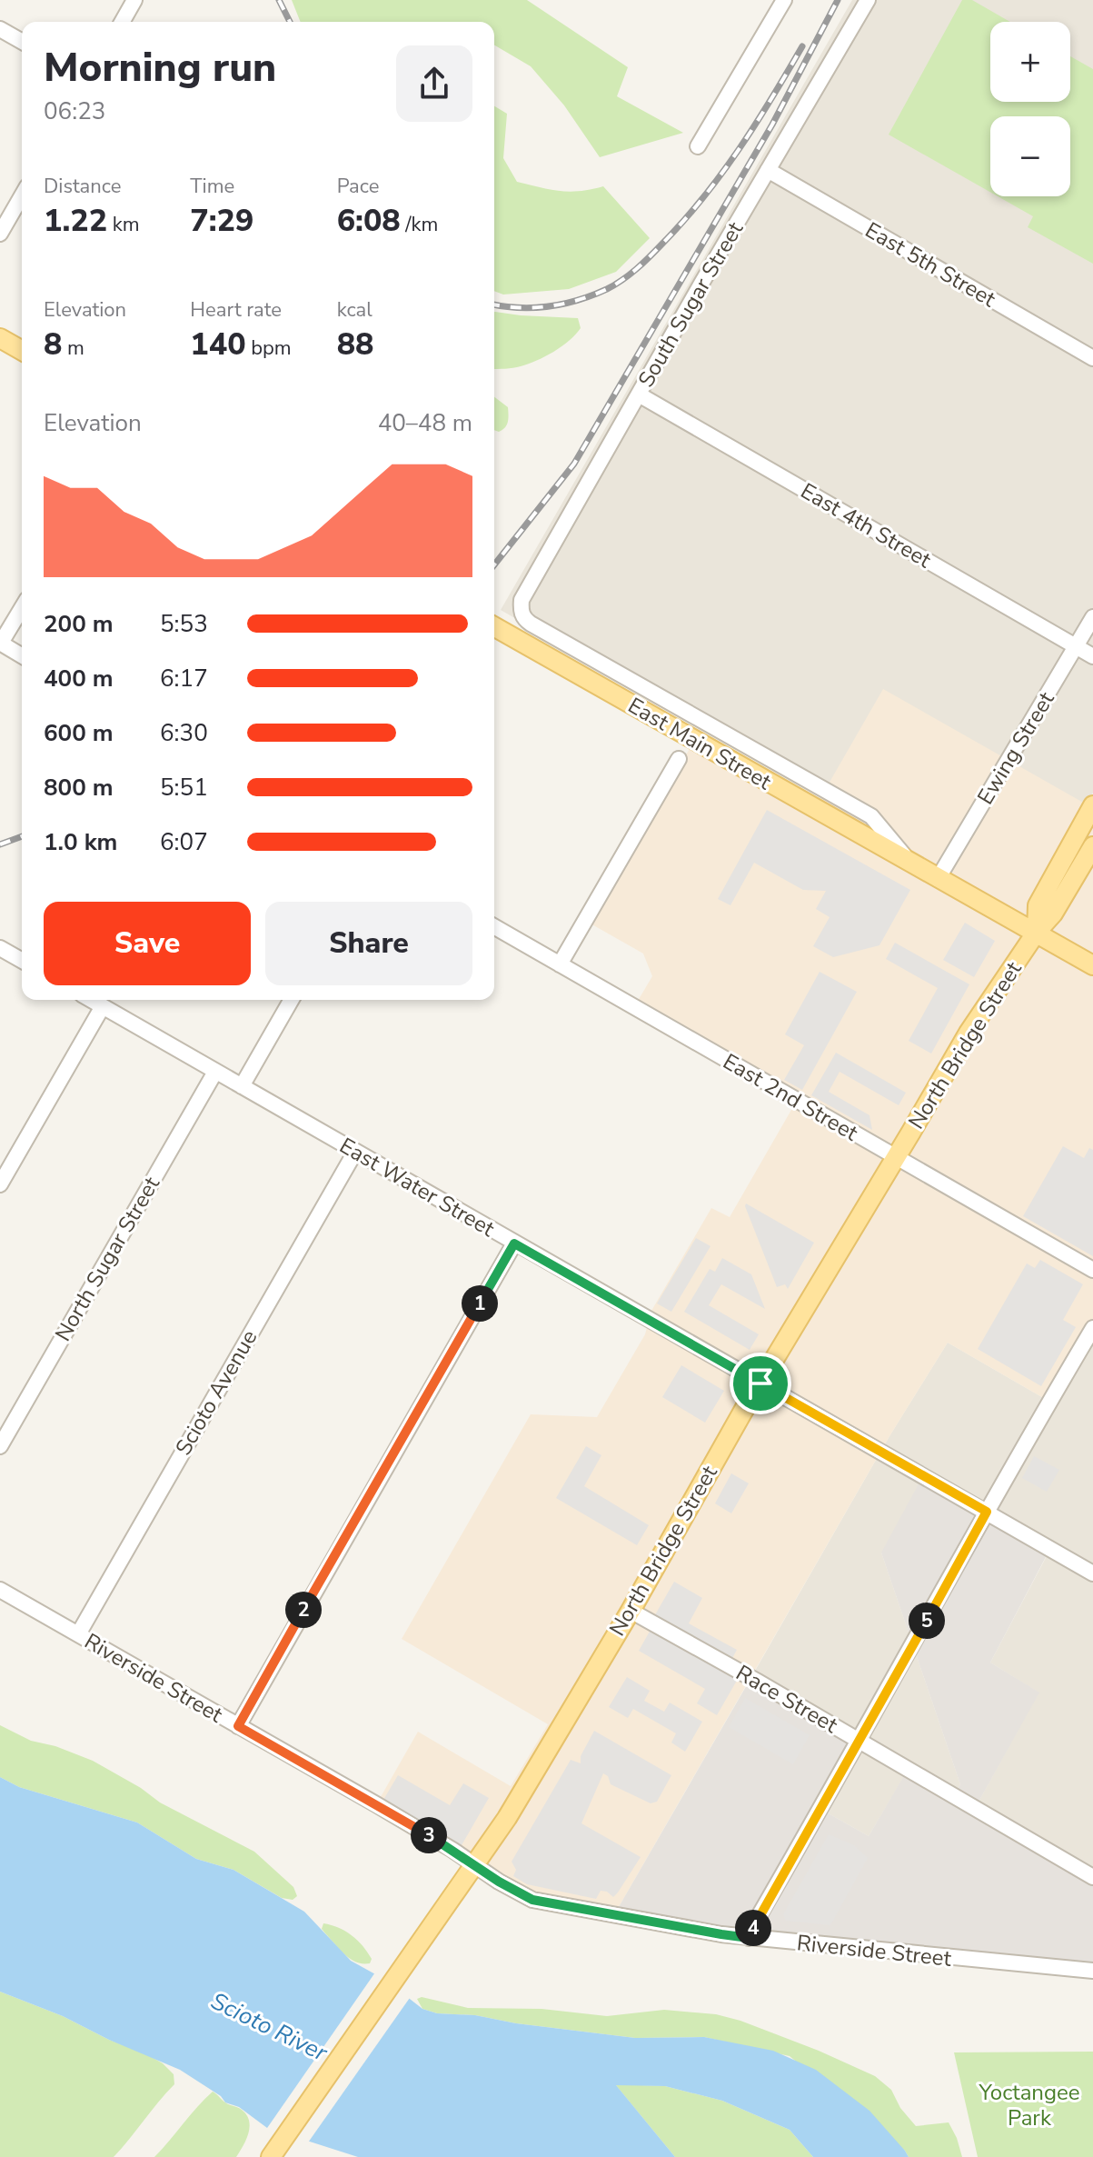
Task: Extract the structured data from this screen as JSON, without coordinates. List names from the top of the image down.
{
  "streets": {
    "main road": ["East Main Street", "North Bridge Street"],
    "street": [
      "East 5th Street",
      "South Sugar Street",
      "East 4th Street",
      "Ewing Street",
      "East 2nd Street",
      "East Water Street",
      "North Sugar Street",
      "Scioto Avenue",
      "Riverside Street",
      "Race Street"
    ]
  },
  "crossings": [
    ["East 5th Street", "South Sugar Street"],
    ["South Sugar Street", "East 4th Street"],
    ["South Sugar Street", "East Main Street"],
    ["East 4th Street", "Ewing Street"],
    ["East Main Street", "Ewing Street"],
    ["East Main Street", "North Bridge Street"],
    ["North Bridge Street", "East 2nd Street"],
    ["North Bridge Street", "East Water Street"],
    ["North Bridge Street", "Riverside Street"],
    ["North Bridge Street", "Race Street"],
    ["East Water Street", "North Sugar Street"],
    ["East Water Street", "Scioto Avenue"],
    ["Scioto Avenue", "Riverside Street"]
  ],
  "water": ["Scioto River"],
  "parks": ["Yoctangee Park"],
  "page": {
    "map_buttons": ["+", "−"],
    "heading": ["Morning run", "06:23"],
    "stats": [
      ["Distance", "1.22 km"],
      ["Time", "7:29"],
      ["Pace", "6:08 /km"],
      ["Elevation", "8 m"],
      ["Heart rate", "140 bpm"],
      ["kcal", "88"]
    ],
    "chart": ["Elevation", "40–48 m"],
    "list": [
      {
        "name": "200 m",
        "note": "5:53"
      },
      {
        "name": "400 m",
        "note": "6:17"
      },
      {
        "name": "600 m",
        "note": "6:30"
      },
      {
        "name": "800 m",
        "note": "5:51"
      },
      {
        "name": "1.0 km",
        "note": "6:07"
      }
    ],
    "buttons": ["Save", "Share"],
    "pins": [
      "1",
      "2",
      "5",
      "3",
      "4"
    ]
  }
}
